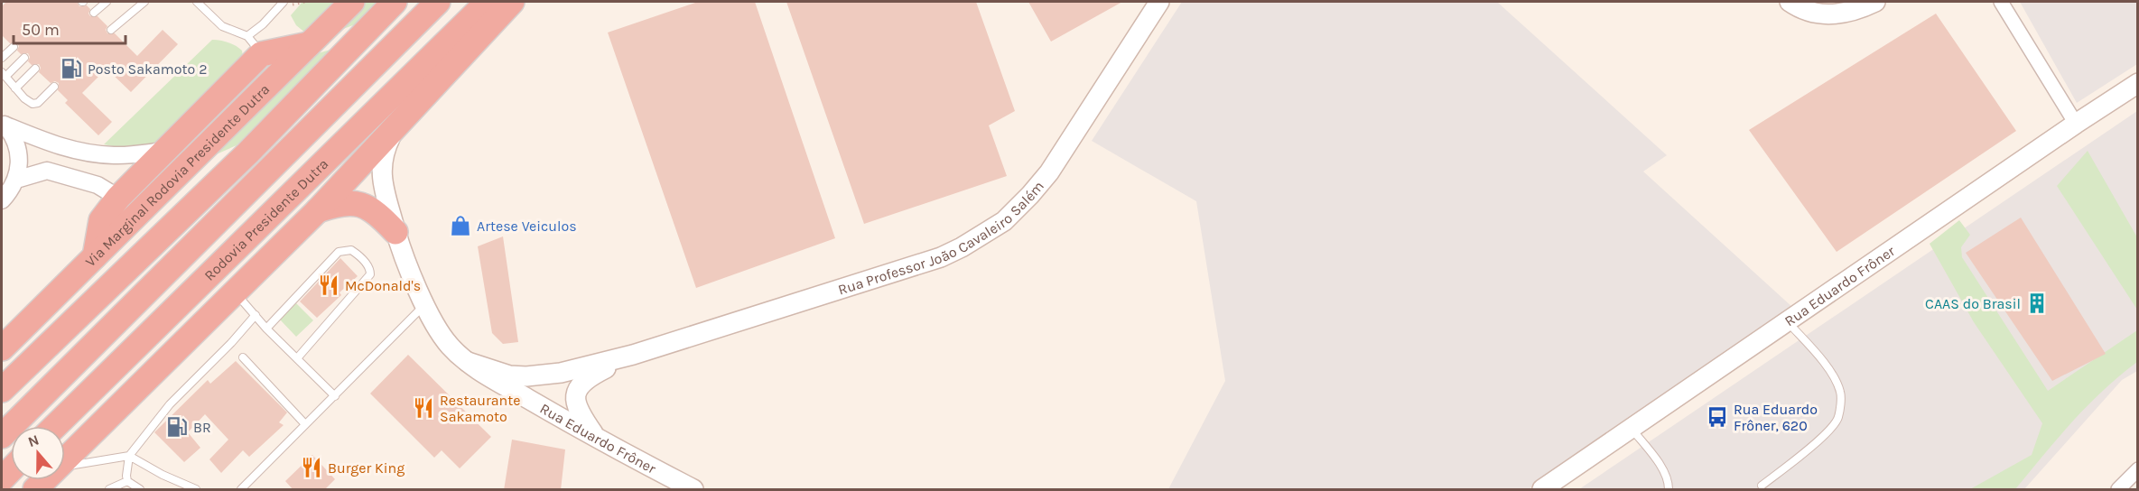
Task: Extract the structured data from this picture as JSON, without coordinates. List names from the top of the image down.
{
  "streets": {
    "highway": ["Via Marginal Rodovia Presidente Dutra", "Rodovia Presidente Dutra"],
    "main road": ["Rua Professor João Cavaleiro Salém", "Rua Eduardo Frôner"]
  },
  "crossings": [
    ["Rua Professor João Cavaleiro Salém", "Rua Eduardo Frôner"]
  ],
  "places": {
    "fuel station": ["Posto Sakamoto 2", "BR"],
    "shop": ["Artese Veiculos"],
    "restaurant": ["McDonald's", "Restaurante Sakamoto", "Burger King"],
    "building": ["CAAS do Brasil"],
    "bus stop": ["Rua Eduardo Frôner, 620"]
  },
  "scale_bar": "50 m",
  "north": "top"
}
